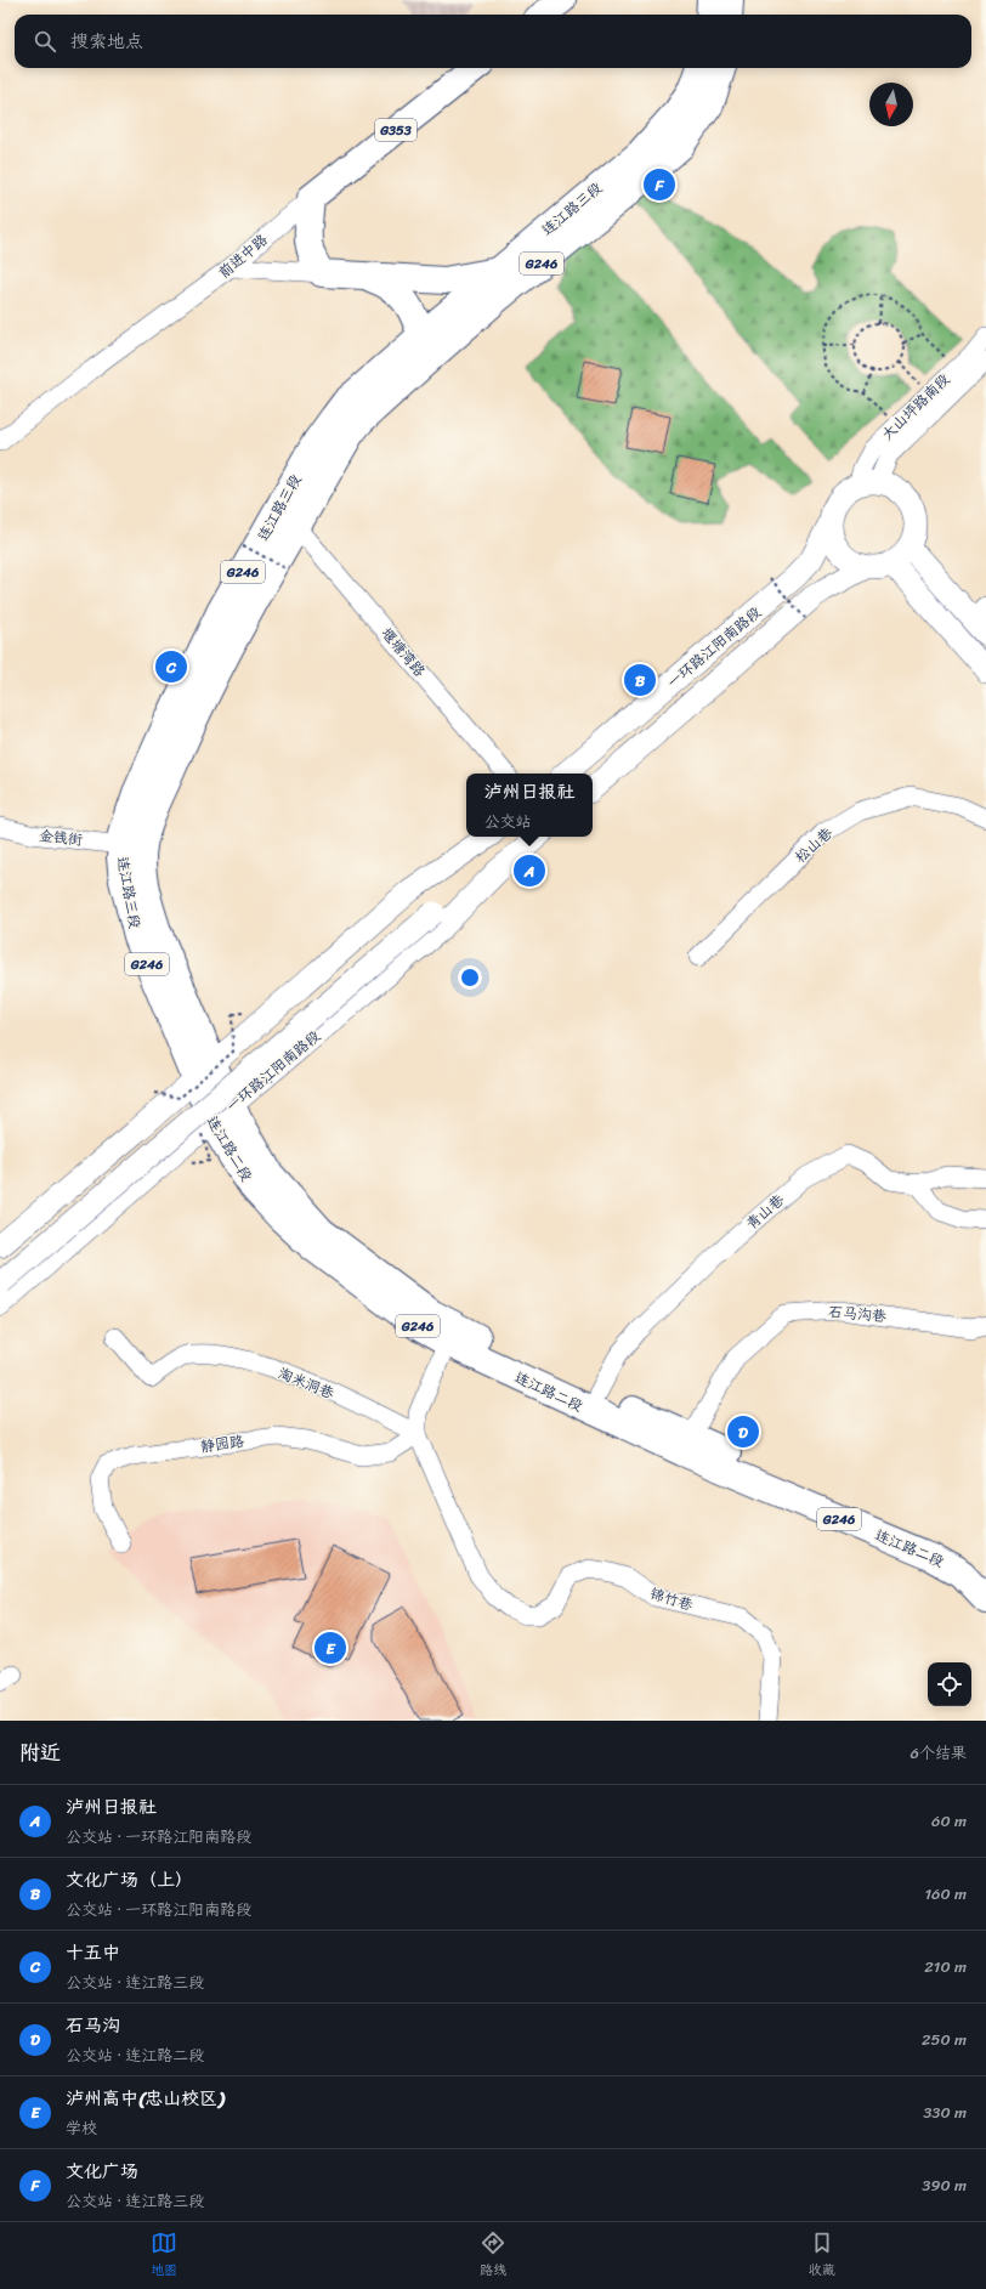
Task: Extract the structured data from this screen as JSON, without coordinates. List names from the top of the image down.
{
  "streets": {
    "highway": [
      "G353",
      "连江路三段",
      "前进中路",
      "G246",
      "连江路二段"
    ],
    "main road": ["一环路江阳南路段"],
    "street": [
      "大山坪路南段",
      "堰塘湾路",
      "金钱街",
      "松山巷",
      "青山巷",
      "石马沟巷",
      "淘米洞巷",
      "静园路",
      "锦竹巷"
    ]
  },
  "crossings": [
    ["连江路三段", "堰塘湾路"],
    ["连江路三段", "金钱街"],
    ["连江路三段", "连江路二段"],
    ["大山坪路南段", "一环路江阳南路段"],
    ["一环路江阳南路段", "连江路二段"],
    ["连江路二段", "青山巷"],
    ["连江路二段", "石马沟巷"],
    ["淘米洞巷", "静园路"],
    ["淘米洞巷", "锦竹巷"],
    ["静园路", "锦竹巷"]
  ],
  "north": "bottom",
  "page": {
    "search": "搜索地点",
    "pins": [
      "F",
      "C",
      "B",
      "A",
      "D",
      "E"
    ],
    "popup": ["泸州日报社", "公交站"],
    "heading": ["附近", "6个结果"],
    "list": [
      {
        "mark": "A",
        "name": "泸州日报社",
        "note": "公交站 · 一环路江阳南路段",
        "value": "60 m"
      },
      {
        "mark": "B",
        "name": "文化广场（上）",
        "note": "公交站 · 一环路江阳南路段",
        "value": "160 m"
      },
      {
        "mark": "C",
        "name": "十五中",
        "note": "公交站 · 连江路三段",
        "value": "210 m"
      },
      {
        "mark": "D",
        "name": "石马沟",
        "note": "公交站 · 连江路二段",
        "value": "250 m"
      },
      {
        "mark": "E",
        "name": "泸州高中(忠山校区)",
        "note": "学校",
        "value": "330 m"
      },
      {
        "mark": "F",
        "name": "文化广场",
        "note": "公交站 · 连江路三段",
        "value": "390 m"
      }
    ],
    "nav": ["地图", "路线", "收藏"]
  }
}
